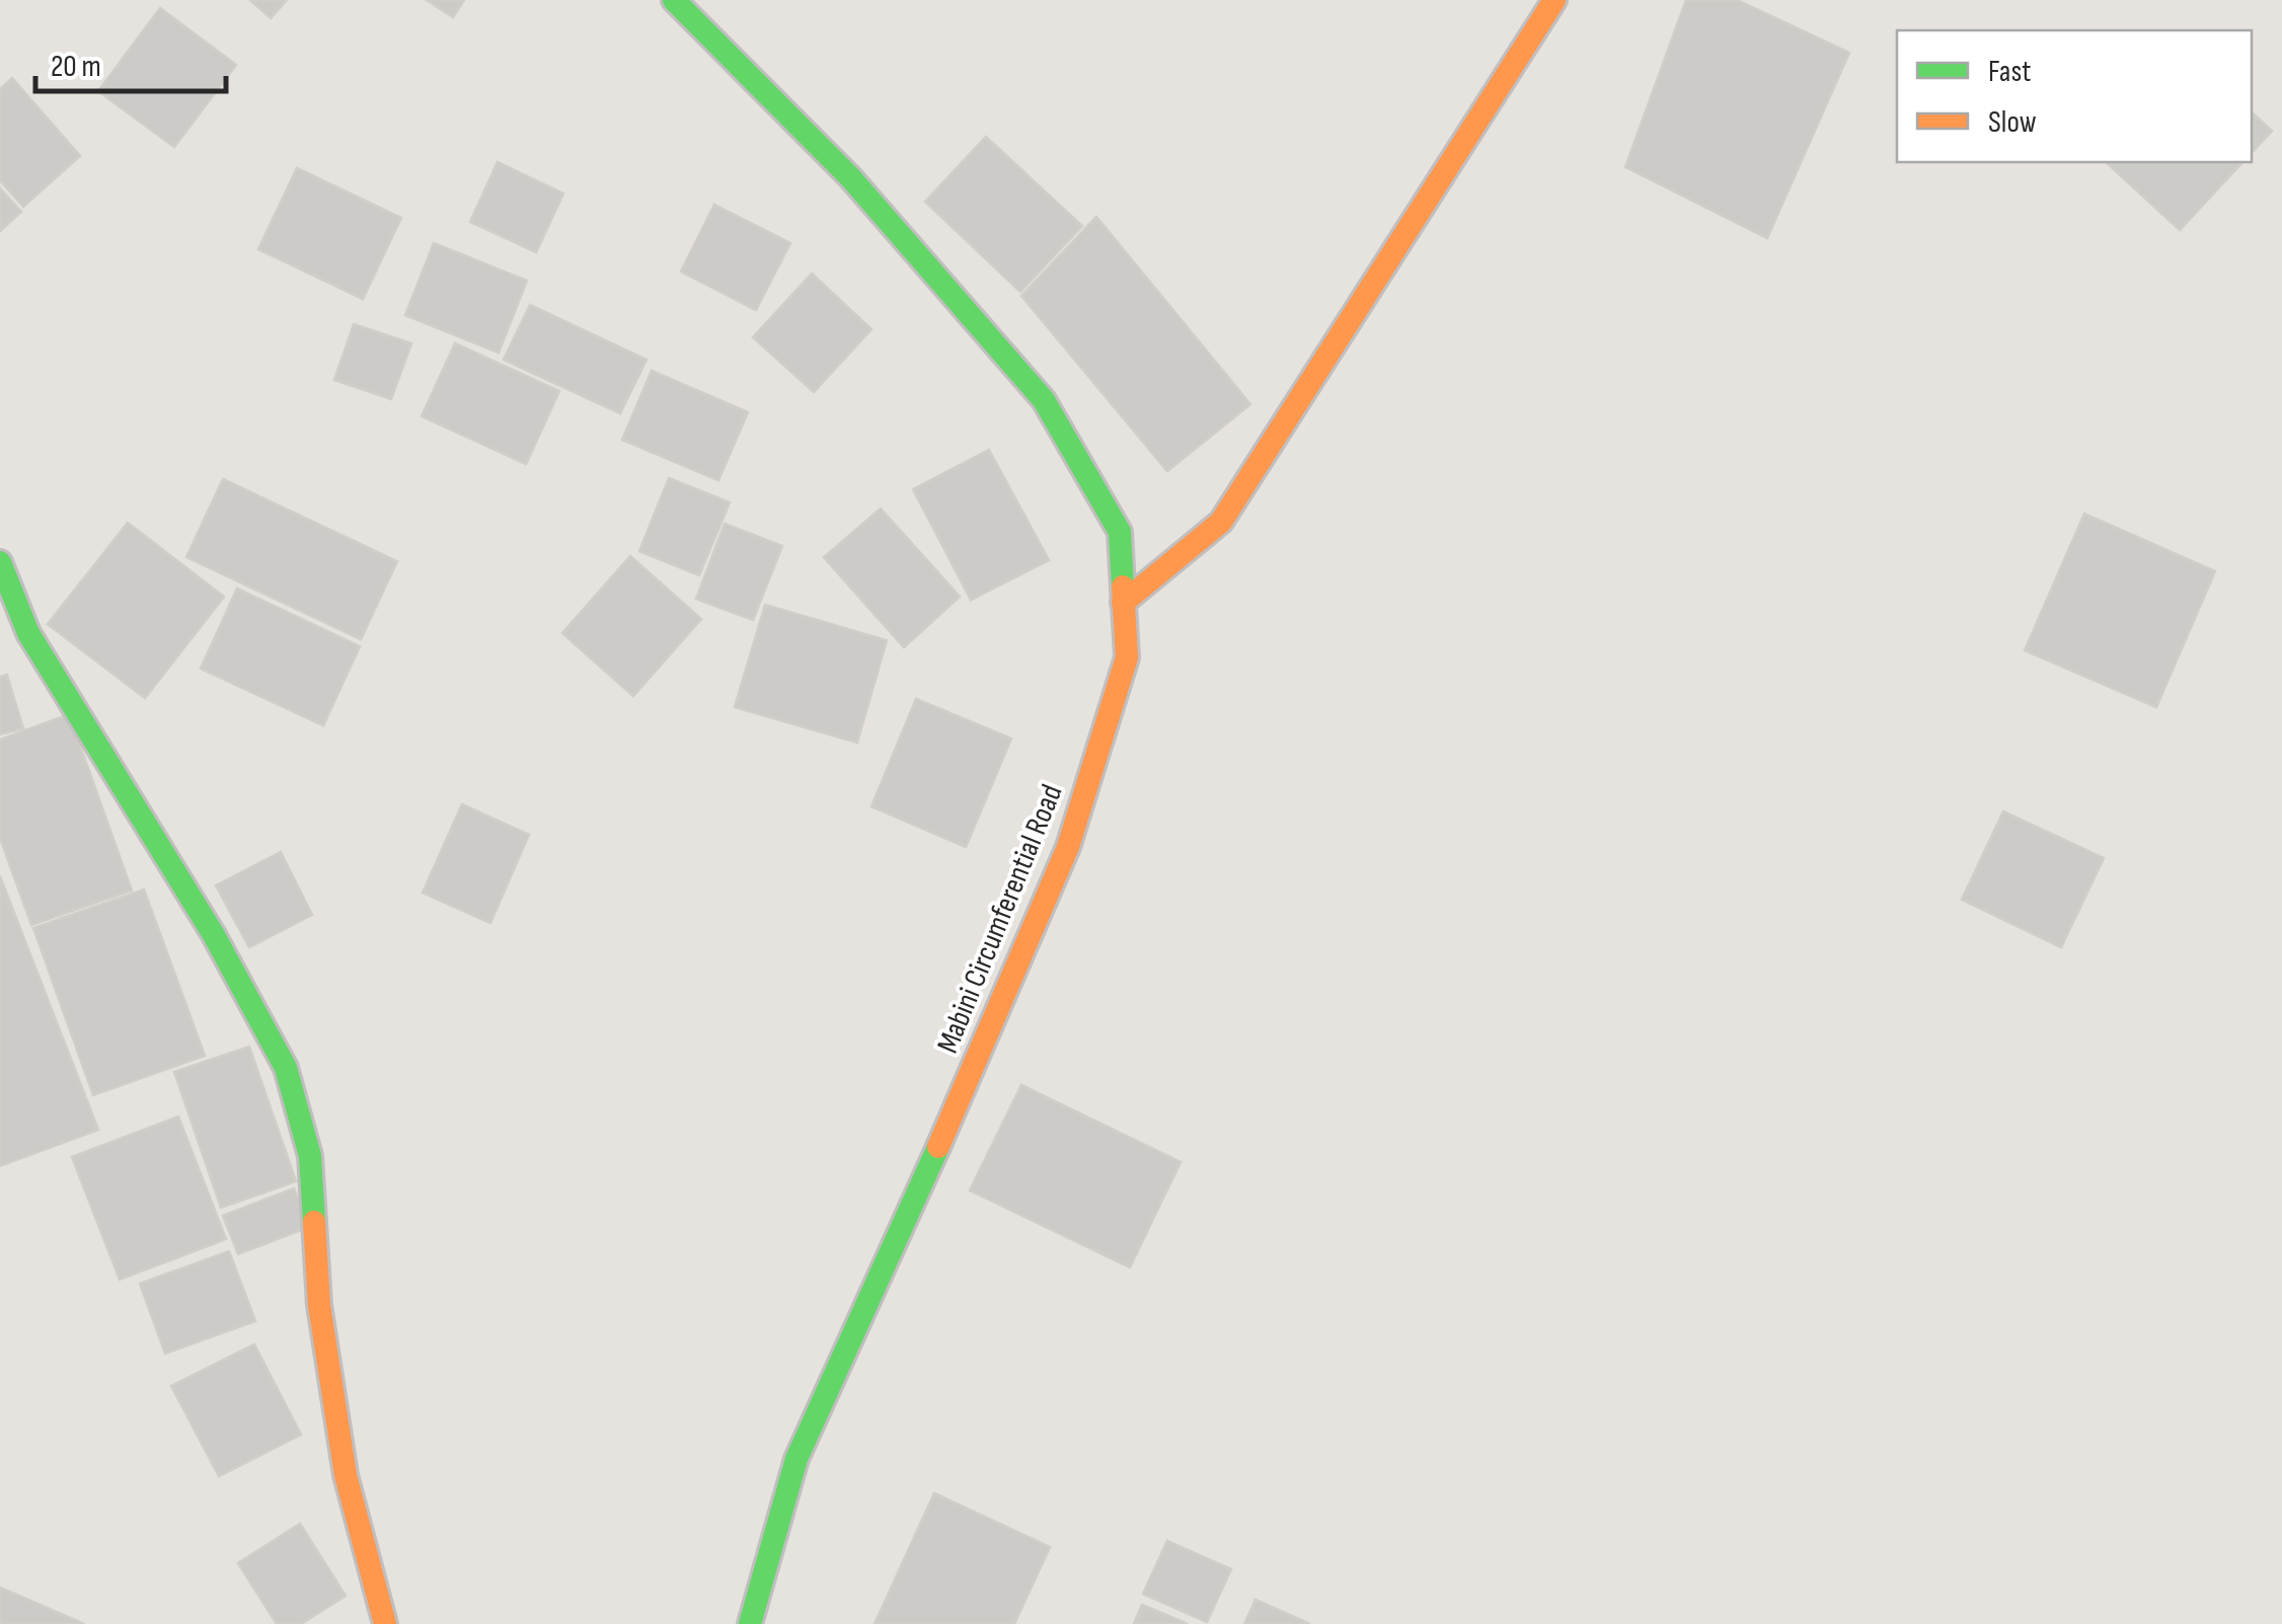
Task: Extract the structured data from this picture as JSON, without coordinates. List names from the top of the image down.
{
  "streets": {
    "street": ["Mabini Circumferential Road"]
  },
  "legend": ["Fast", "Slow"],
  "scale_bar": "20 m"
}
